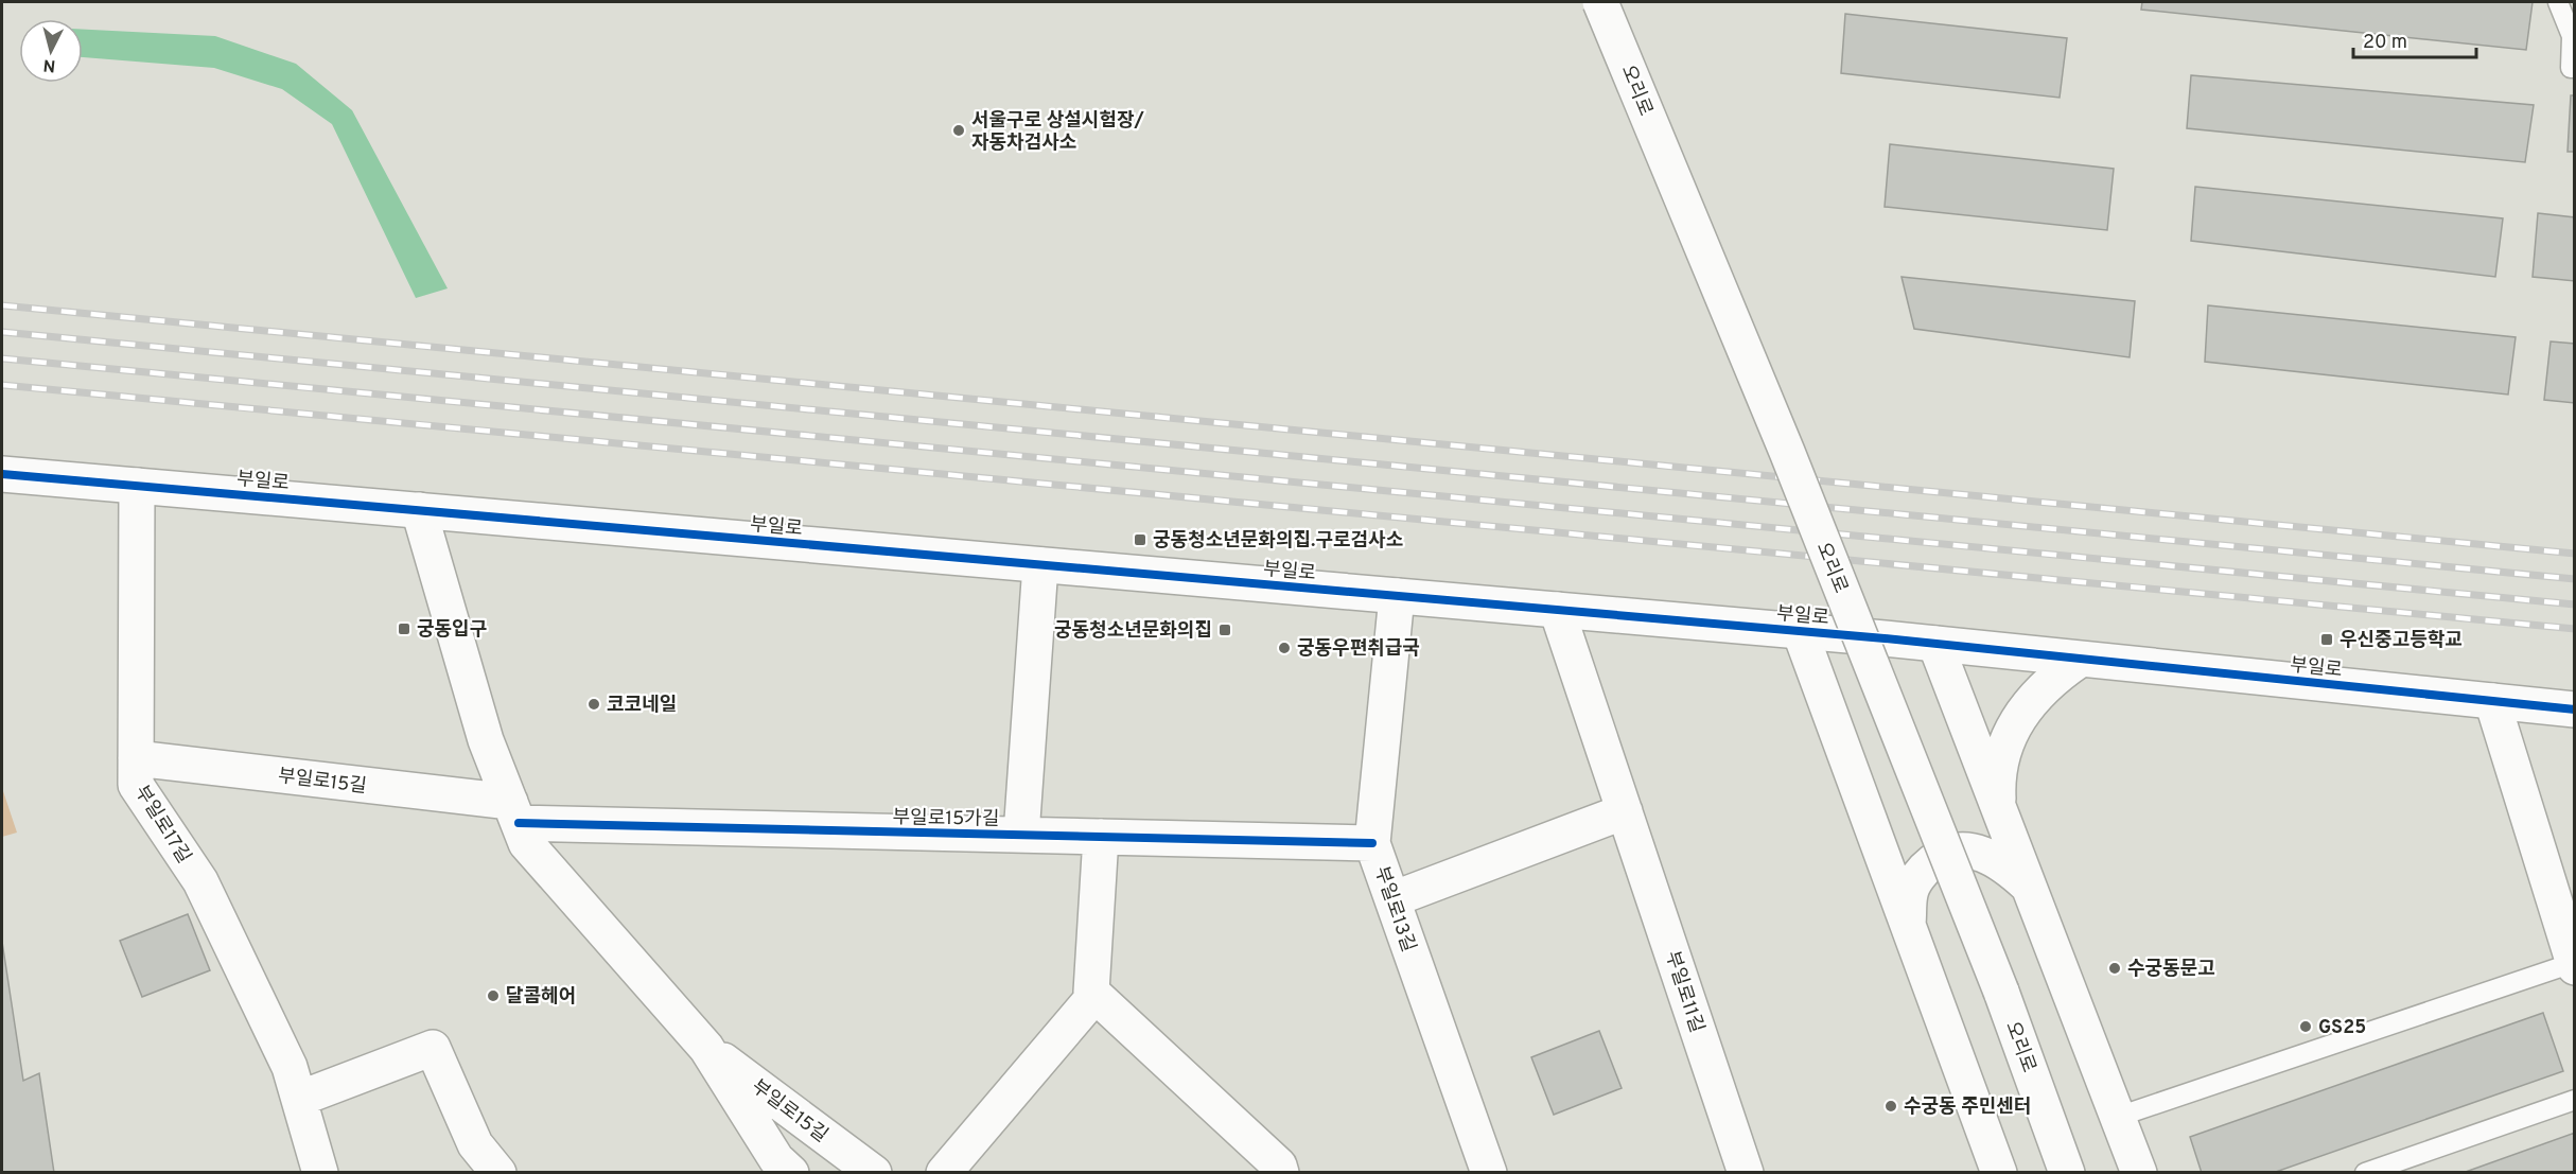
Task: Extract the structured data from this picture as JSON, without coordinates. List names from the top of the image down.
{
  "streets": {
    "street": [
      "오리로",
      "부일로",
      "부일로15길",
      "부일로15가길",
      "부일로17길",
      "부일로13길",
      "부일로11길"
    ]
  },
  "crossings": [
    ["부일로", "부일로15길"],
    ["부일로", "부일로17길"],
    ["부일로", "부일로13길"],
    ["부일로", "부일로11길"],
    ["부일로15길", "부일로15가길"],
    ["부일로15길", "부일로17길"],
    ["부일로15가길", "부일로13길"]
  ],
  "places": {
    "other": [
      "서울구로 상설시험장/ 자동차검사소",
      "궁동우편취급국",
      "코코네일",
      "수궁동문고",
      "달콤헤어",
      "GS25",
      "수궁동 주민센터"
    ],
    "transit": [
      "궁동청소년문화의집.구로검사소",
      "궁동입구",
      "궁동청소년문화의집",
      "우신중고등학교"
    ]
  },
  "scale_bar": "20 m",
  "north": "bottom"
}
